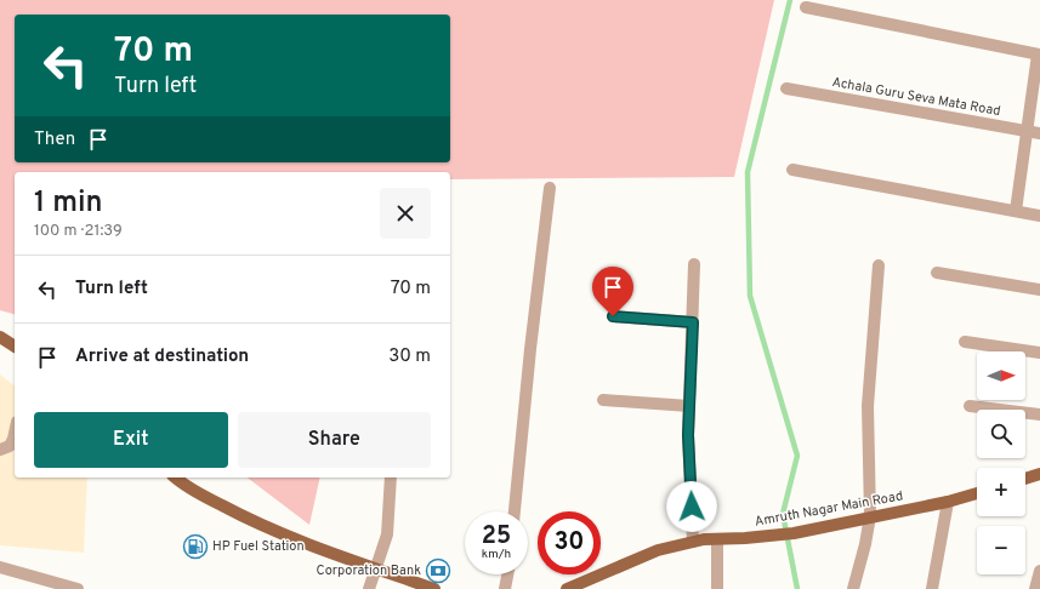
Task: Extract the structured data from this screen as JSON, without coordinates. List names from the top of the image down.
{
  "streets": {
    "main road": ["Amruth Nagar Main Road"],
    "street": ["Achala Guru Seva Mata Road"]
  },
  "places": {
    "fuel station": ["HP Fuel Station"],
    "bank": ["Corporation Bank"]
  },
  "north": "right",
  "page": {
    "turn": ["70 m", "Turn left"],
    "then": "Then",
    "heading": ["1 min", "100 m · 21:39"],
    "list": [
      {
        "name": "Turn left",
        "value": "70 m"
      },
      {
        "name": "Arrive at destination",
        "value": "30 m"
      }
    ],
    "map_buttons": ["+", "−"],
    "buttons": ["Exit", "Share"],
    "speed": "25 km/h",
    "limit": "30"
  }
}
